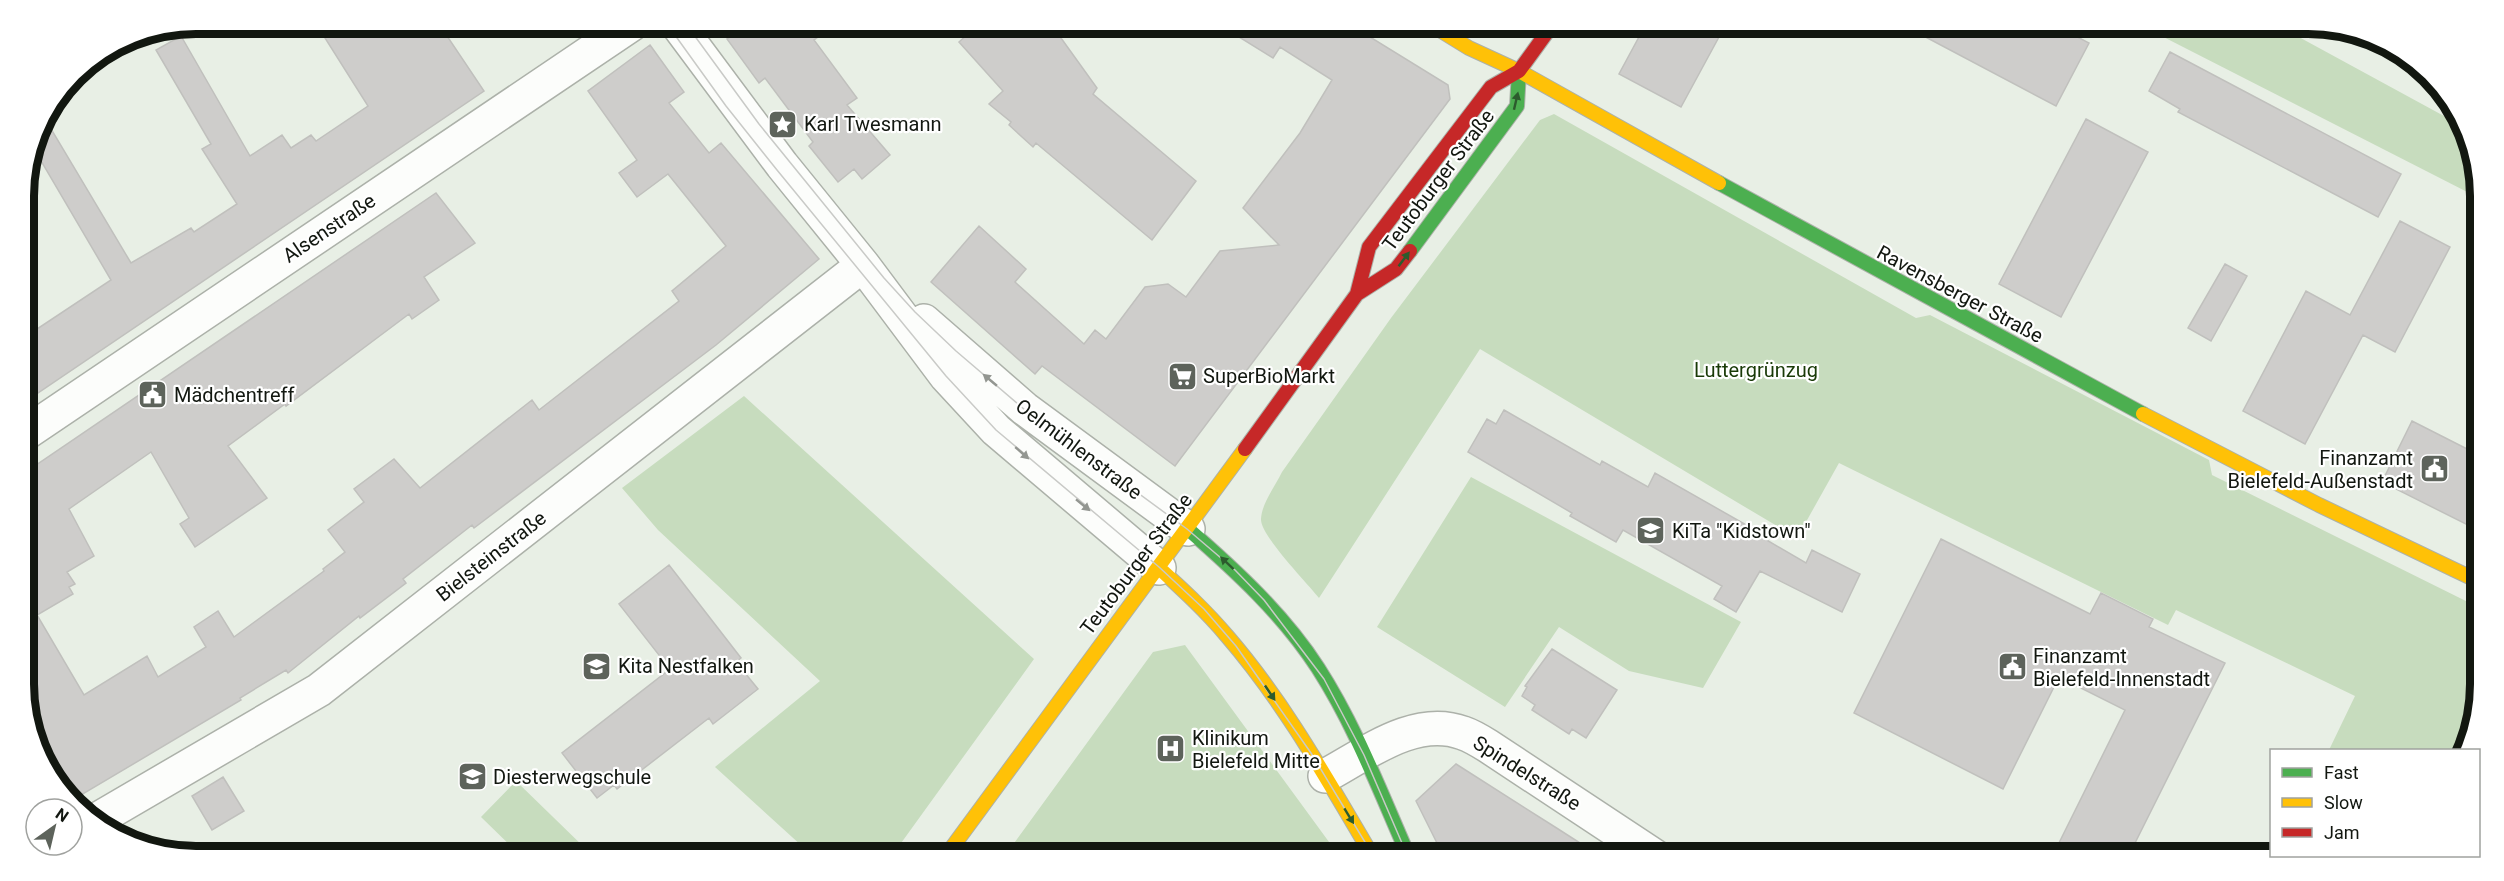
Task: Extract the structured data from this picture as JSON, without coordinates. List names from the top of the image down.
{
  "streets": {
    "street": [
      "Teutoburger Straße",
      "Alsenstraße",
      "Ravensberger Straße",
      "Oelmühlenstraße",
      "Bielsteinstraße",
      "Spindelstraße"
    ]
  },
  "crossings": [
    ["Teutoburger Straße", "Ravensberger Straße"],
    ["Teutoburger Straße", "Oelmühlenstraße"],
    ["Oelmühlenstraße", "Bielsteinstraße"],
    ["Oelmühlenstraße", "Spindelstraße"]
  ],
  "parks": ["Luttergrünzug"],
  "places": {
    "place": ["Karl Twesmann"],
    "supermarket": ["SuperBioMarkt"],
    "public building": ["Mädchentreff", "Finanzamt Bielefeld-Außenstadt", "Finanzamt Bielefeld-Innenstadt"],
    "school or university": ["KiTa \"Kidstown\"", "Kita Nestfalken", "Diesterwegschule"],
    "hospital": ["Klinikum Bielefeld Mitte"]
  },
  "legend": ["Fast", "Slow", "Jam"],
  "north": "top right"
}
